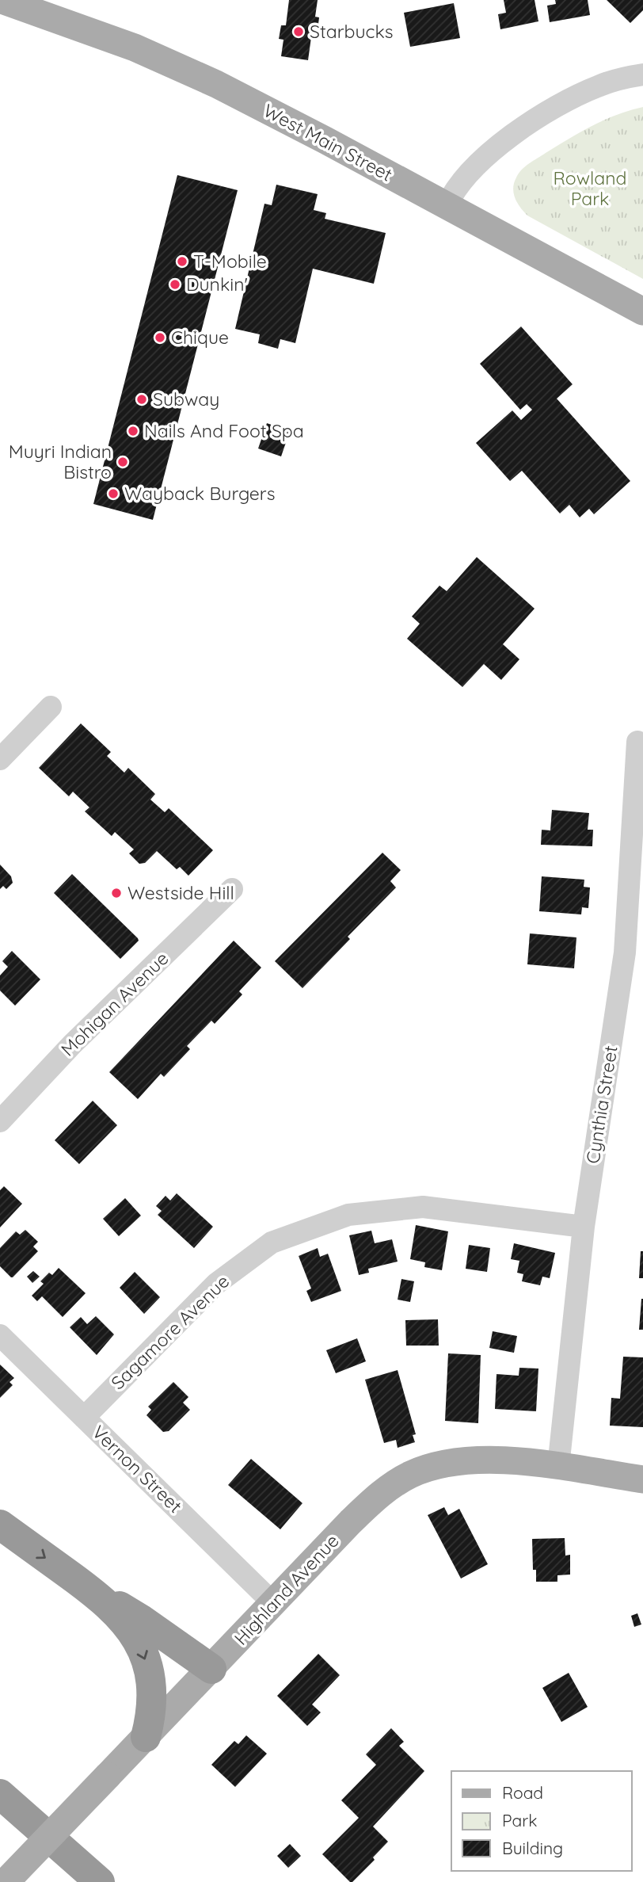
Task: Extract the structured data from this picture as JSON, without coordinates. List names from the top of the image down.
{
  "streets": {
    "main road": ["West Main Street", "Highland Avenue"],
    "street": [
      "Mohigan Avenue",
      "Cynthia Street",
      "Sagamore Avenue",
      "Vernon Street"
    ]
  },
  "crossings": [
    ["Cynthia Street", "Sagamore Avenue"],
    ["Cynthia Street", "Highland Avenue"],
    ["Sagamore Avenue", "Vernon Street"],
    ["Vernon Street", "Highland Avenue"]
  ],
  "parks": ["Rowland Park"],
  "places": [
    "Starbucks",
    "T-Mobile",
    "Dunkin'",
    "Chique",
    "Subway",
    "Nails And Foot Spa",
    "Muyri Indian Bistro",
    "Wayback Burgers",
    "Westside Hill"
  ],
  "legend": ["Road", "Park", "Building"]
}
